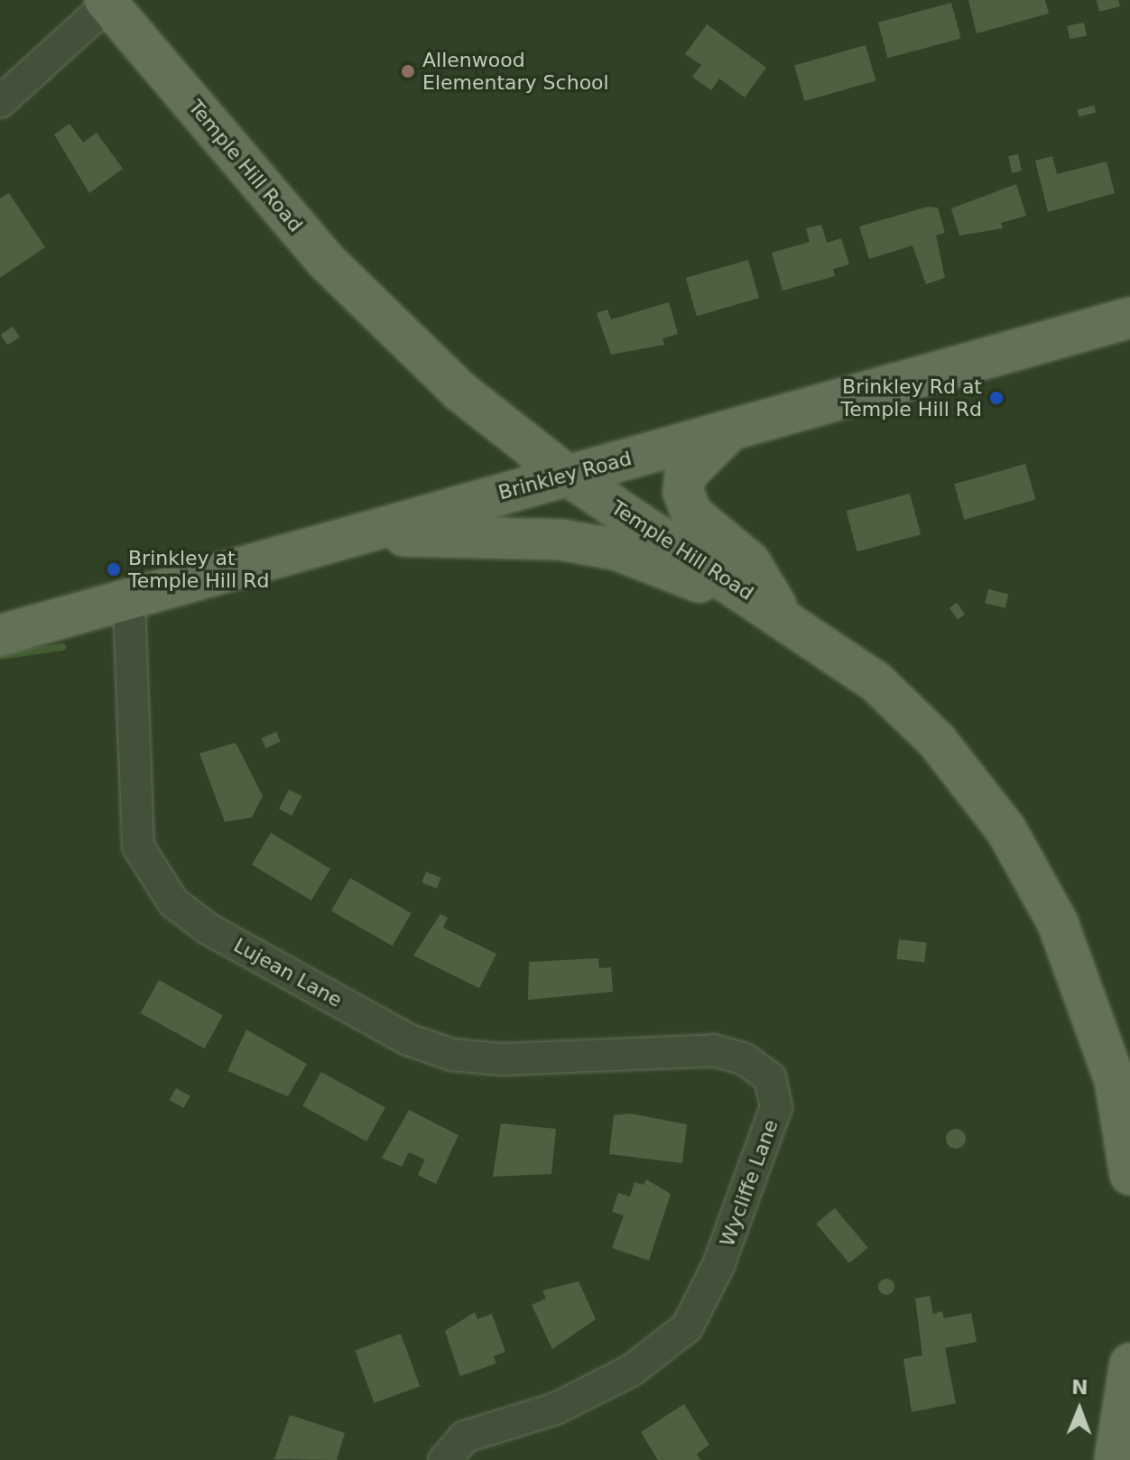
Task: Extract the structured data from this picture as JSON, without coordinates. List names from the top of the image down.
{
  "streets": {
    "main road": ["Temple Hill Road", "Brinkley Road"],
    "street": ["Lujean Lane", "Wycliffe Lane"]
  },
  "crossings": [
    ["Temple Hill Road", "Brinkley Road"],
    ["Brinkley Road", "Lujean Lane"],
    ["Lujean Lane", "Wycliffe Lane"]
  ],
  "places": ["Allenwood Elementary School", "Brinkley Rd at Temple Hill Rd", "Brinkley at Temple Hill Rd"],
  "north": "top"
}
